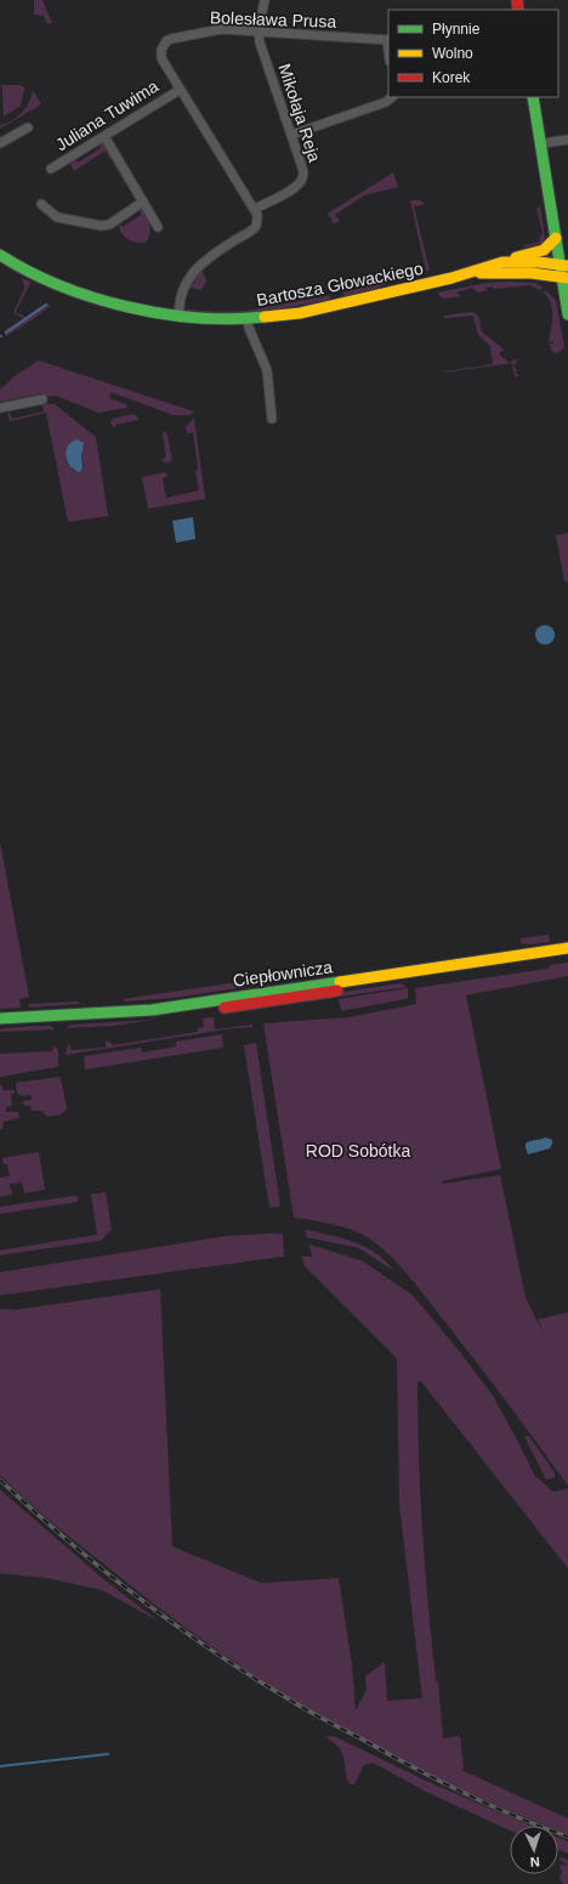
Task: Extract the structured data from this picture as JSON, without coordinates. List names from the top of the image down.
{
  "streets": {
    "main road": ["Bartosza Głowackiego", "Ciepłownicza"],
    "street": ["Bolesława Prusa", "Mikołaja Reja", "Juliana Tuwima"]
  },
  "crossings": [
    ["Bolesława Prusa", "Mikołaja Reja"],
    ["Bolesława Prusa", "Juliana Tuwima"]
  ],
  "parks": ["ROD Sobótka"],
  "legend": ["Płynnie", "Wolno", "Korek"],
  "north": "bottom"
}
